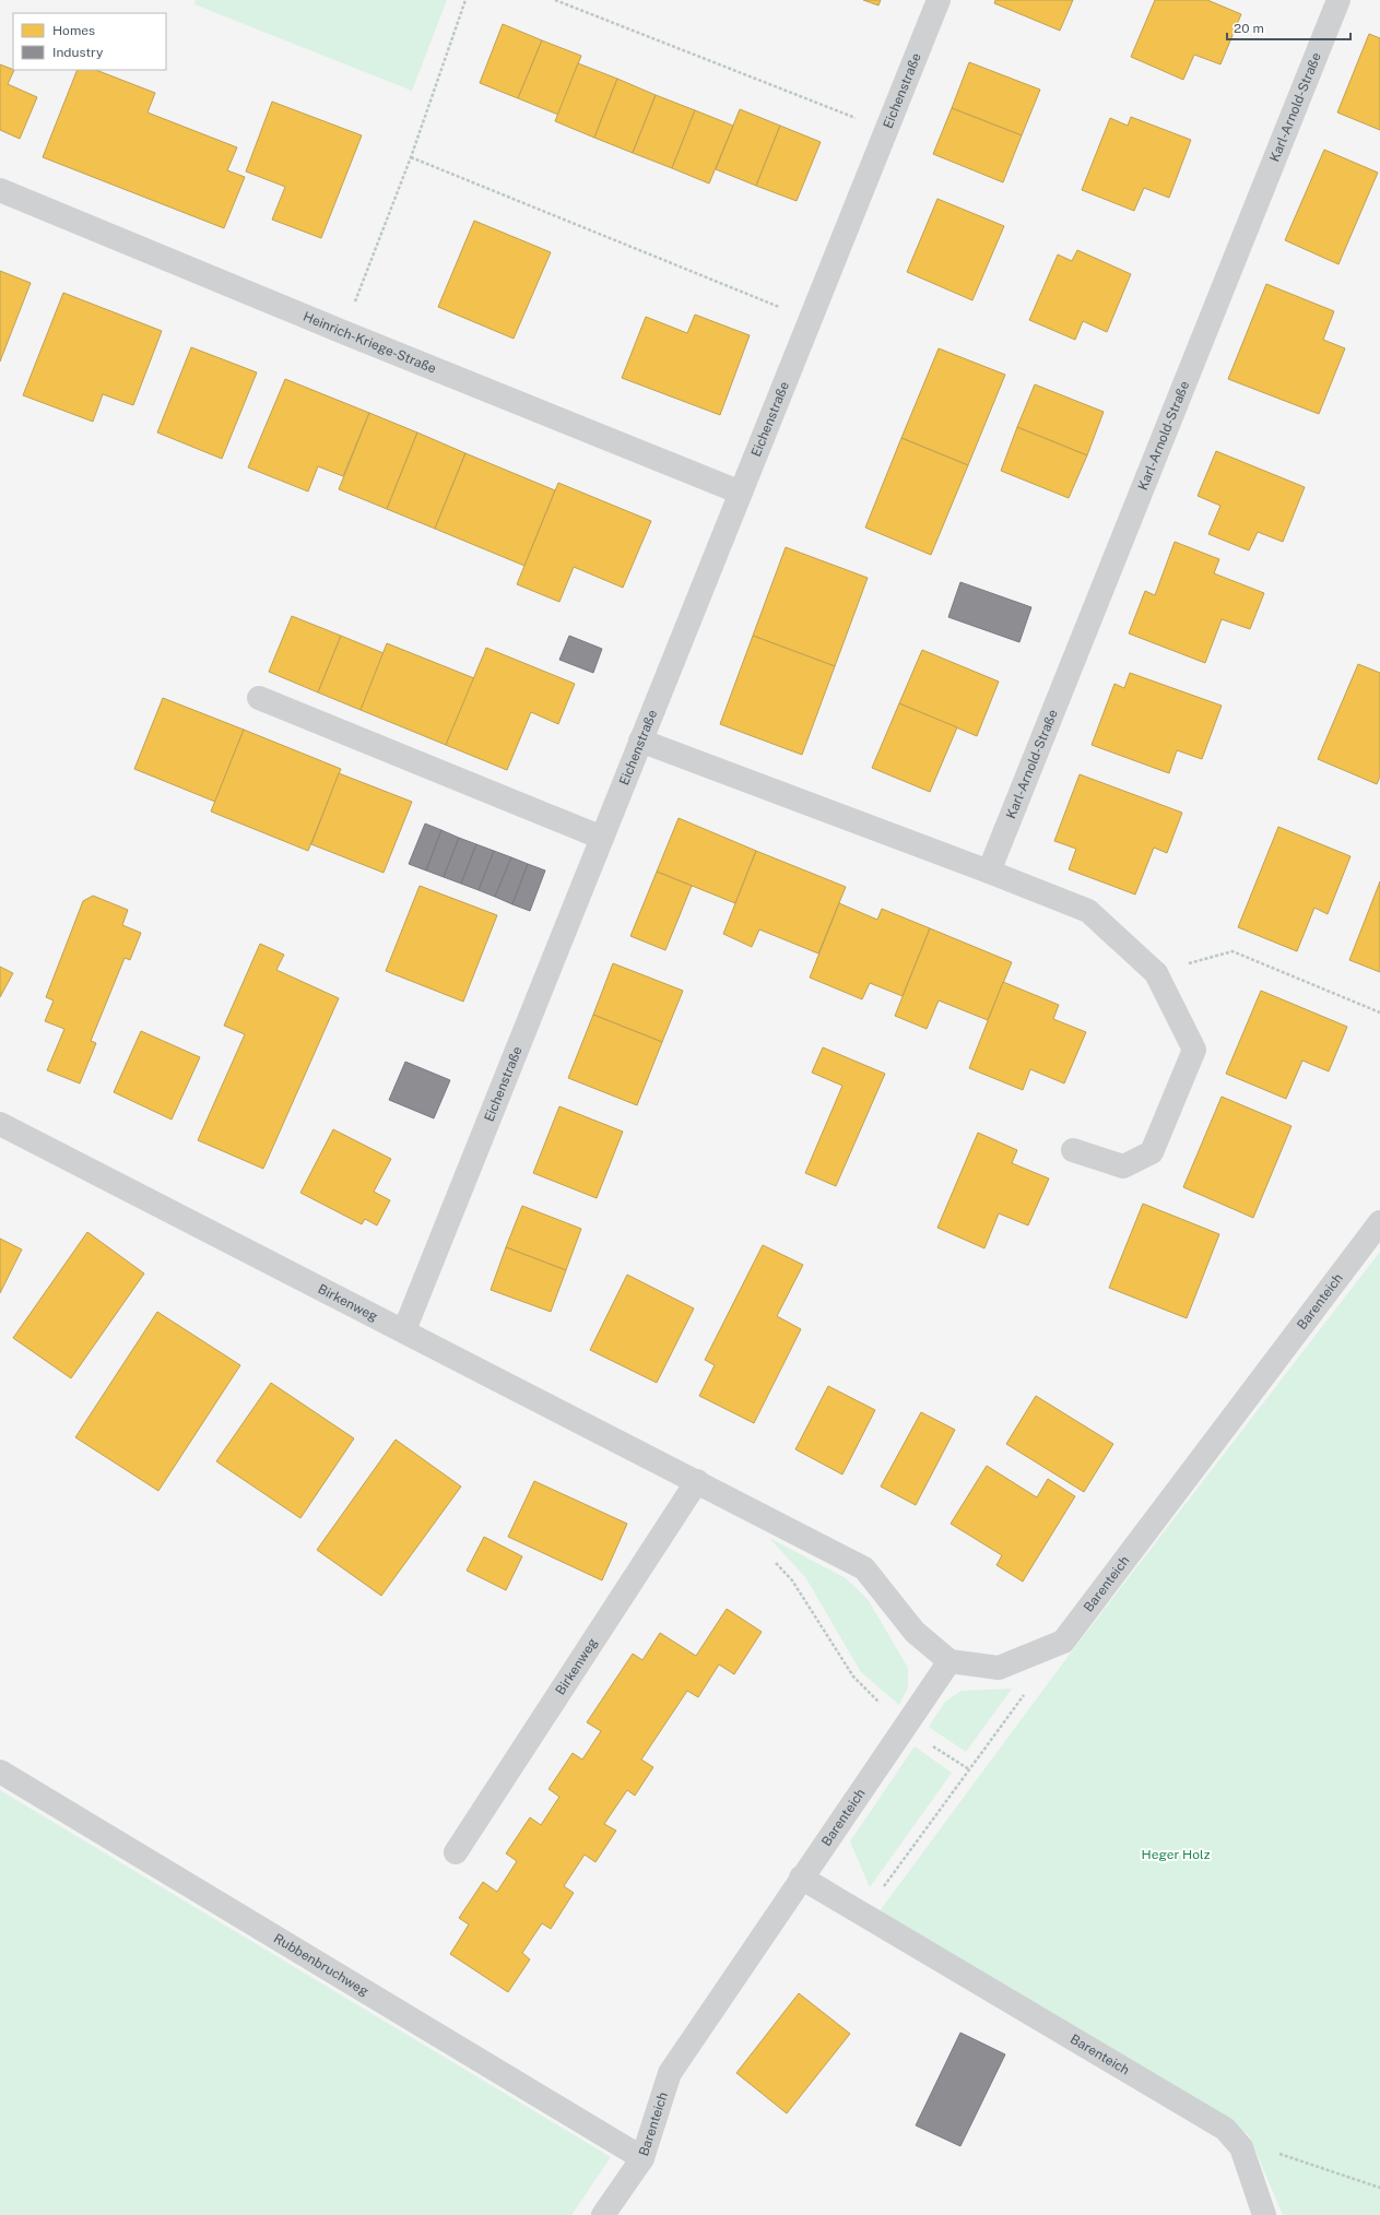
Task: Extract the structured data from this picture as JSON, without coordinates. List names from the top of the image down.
{
  "streets": {
    "street": [
      "Eichenstraße",
      "Karl-Arnold-Straße",
      "Heinrich-Kriege-Straße",
      "Birkenweg",
      "Barenteich",
      "Rubbenbruchweg"
    ]
  },
  "crossings": [
    ["Eichenstraße", "Heinrich-Kriege-Straße"],
    ["Eichenstraße", "Birkenweg"],
    ["Birkenweg", "Barenteich"],
    ["Barenteich", "Rubbenbruchweg"]
  ],
  "parks": ["Heger Holz"],
  "legend": ["Homes", "Industry"],
  "scale_bar": "20 m"
}
